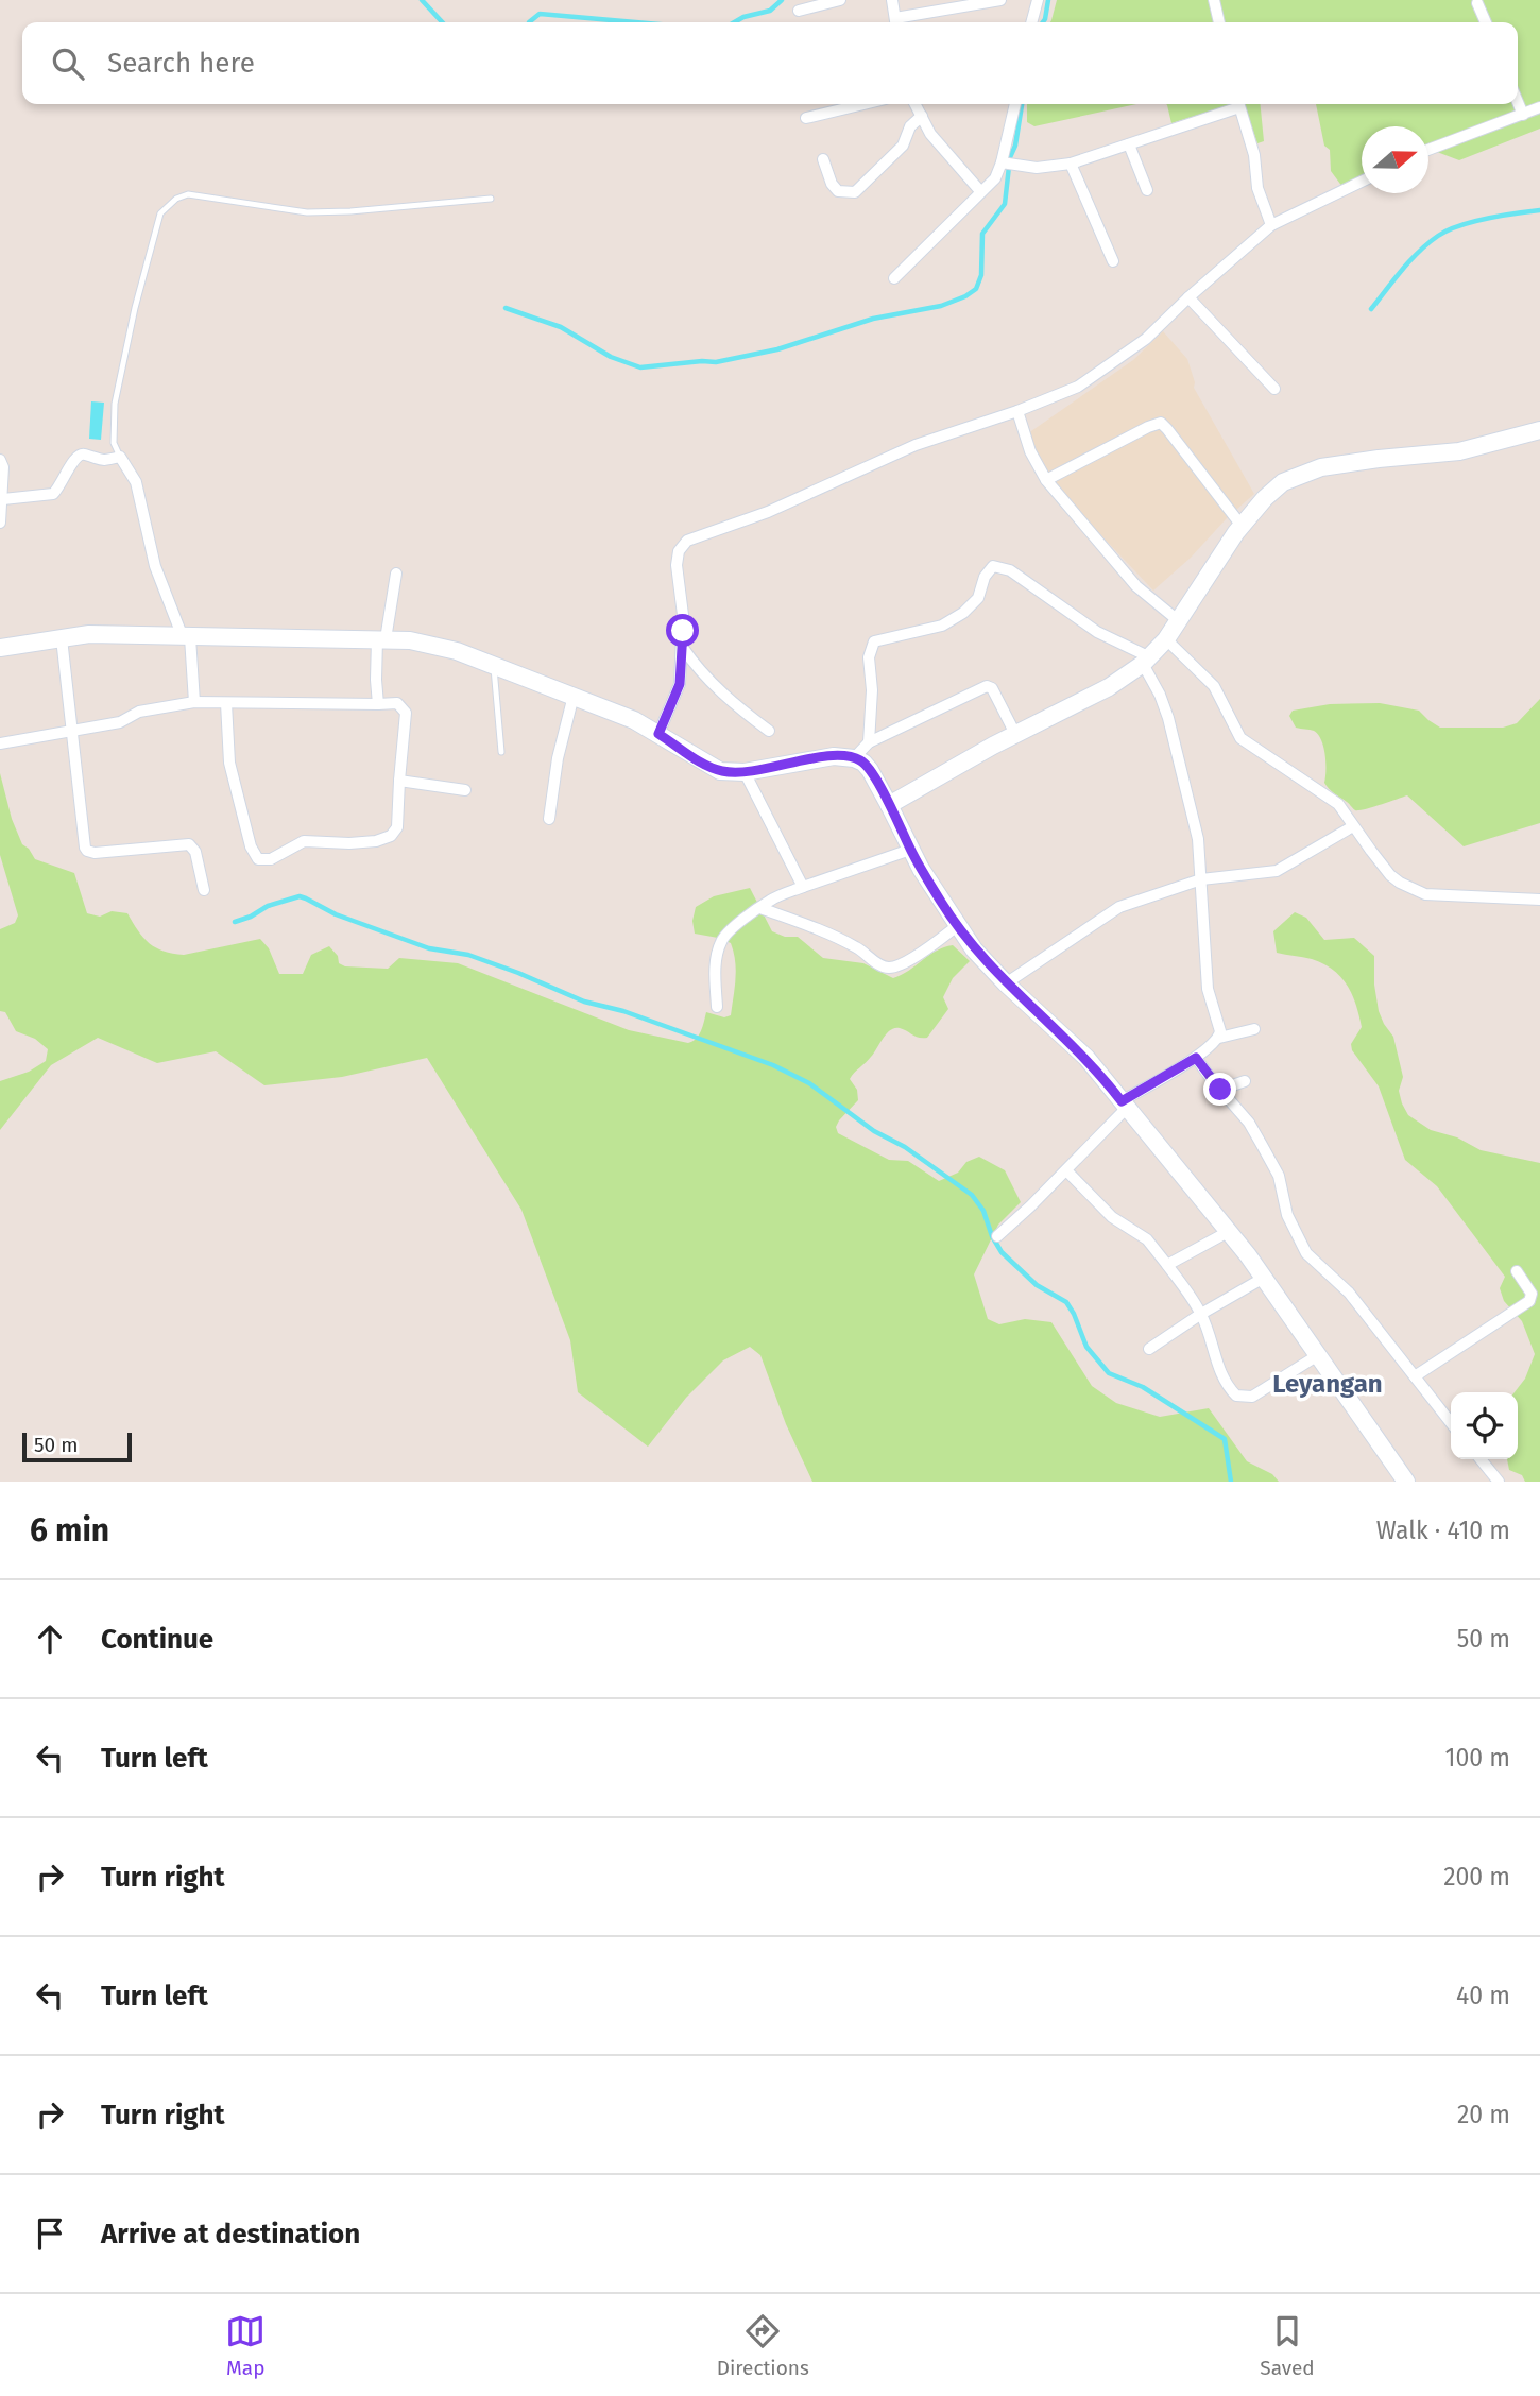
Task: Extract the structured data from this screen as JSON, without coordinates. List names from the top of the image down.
{
  "districts": ["Leyangan"],
  "scale_bar": "50 m",
  "north": "right",
  "page": {
    "search": "Search here",
    "scale": "50 m",
    "heading": ["6 min", "Walk · 410 m"],
    "list": [
      ["Continue", "50 m"],
      ["Turn left", "100 m"],
      ["Turn right", "200 m"],
      ["Turn left", "40 m"],
      ["Turn right", "20 m"],
      "Arrive at destination"
    ],
    "nav": ["Map", "Directions", "Saved"]
  }
}
